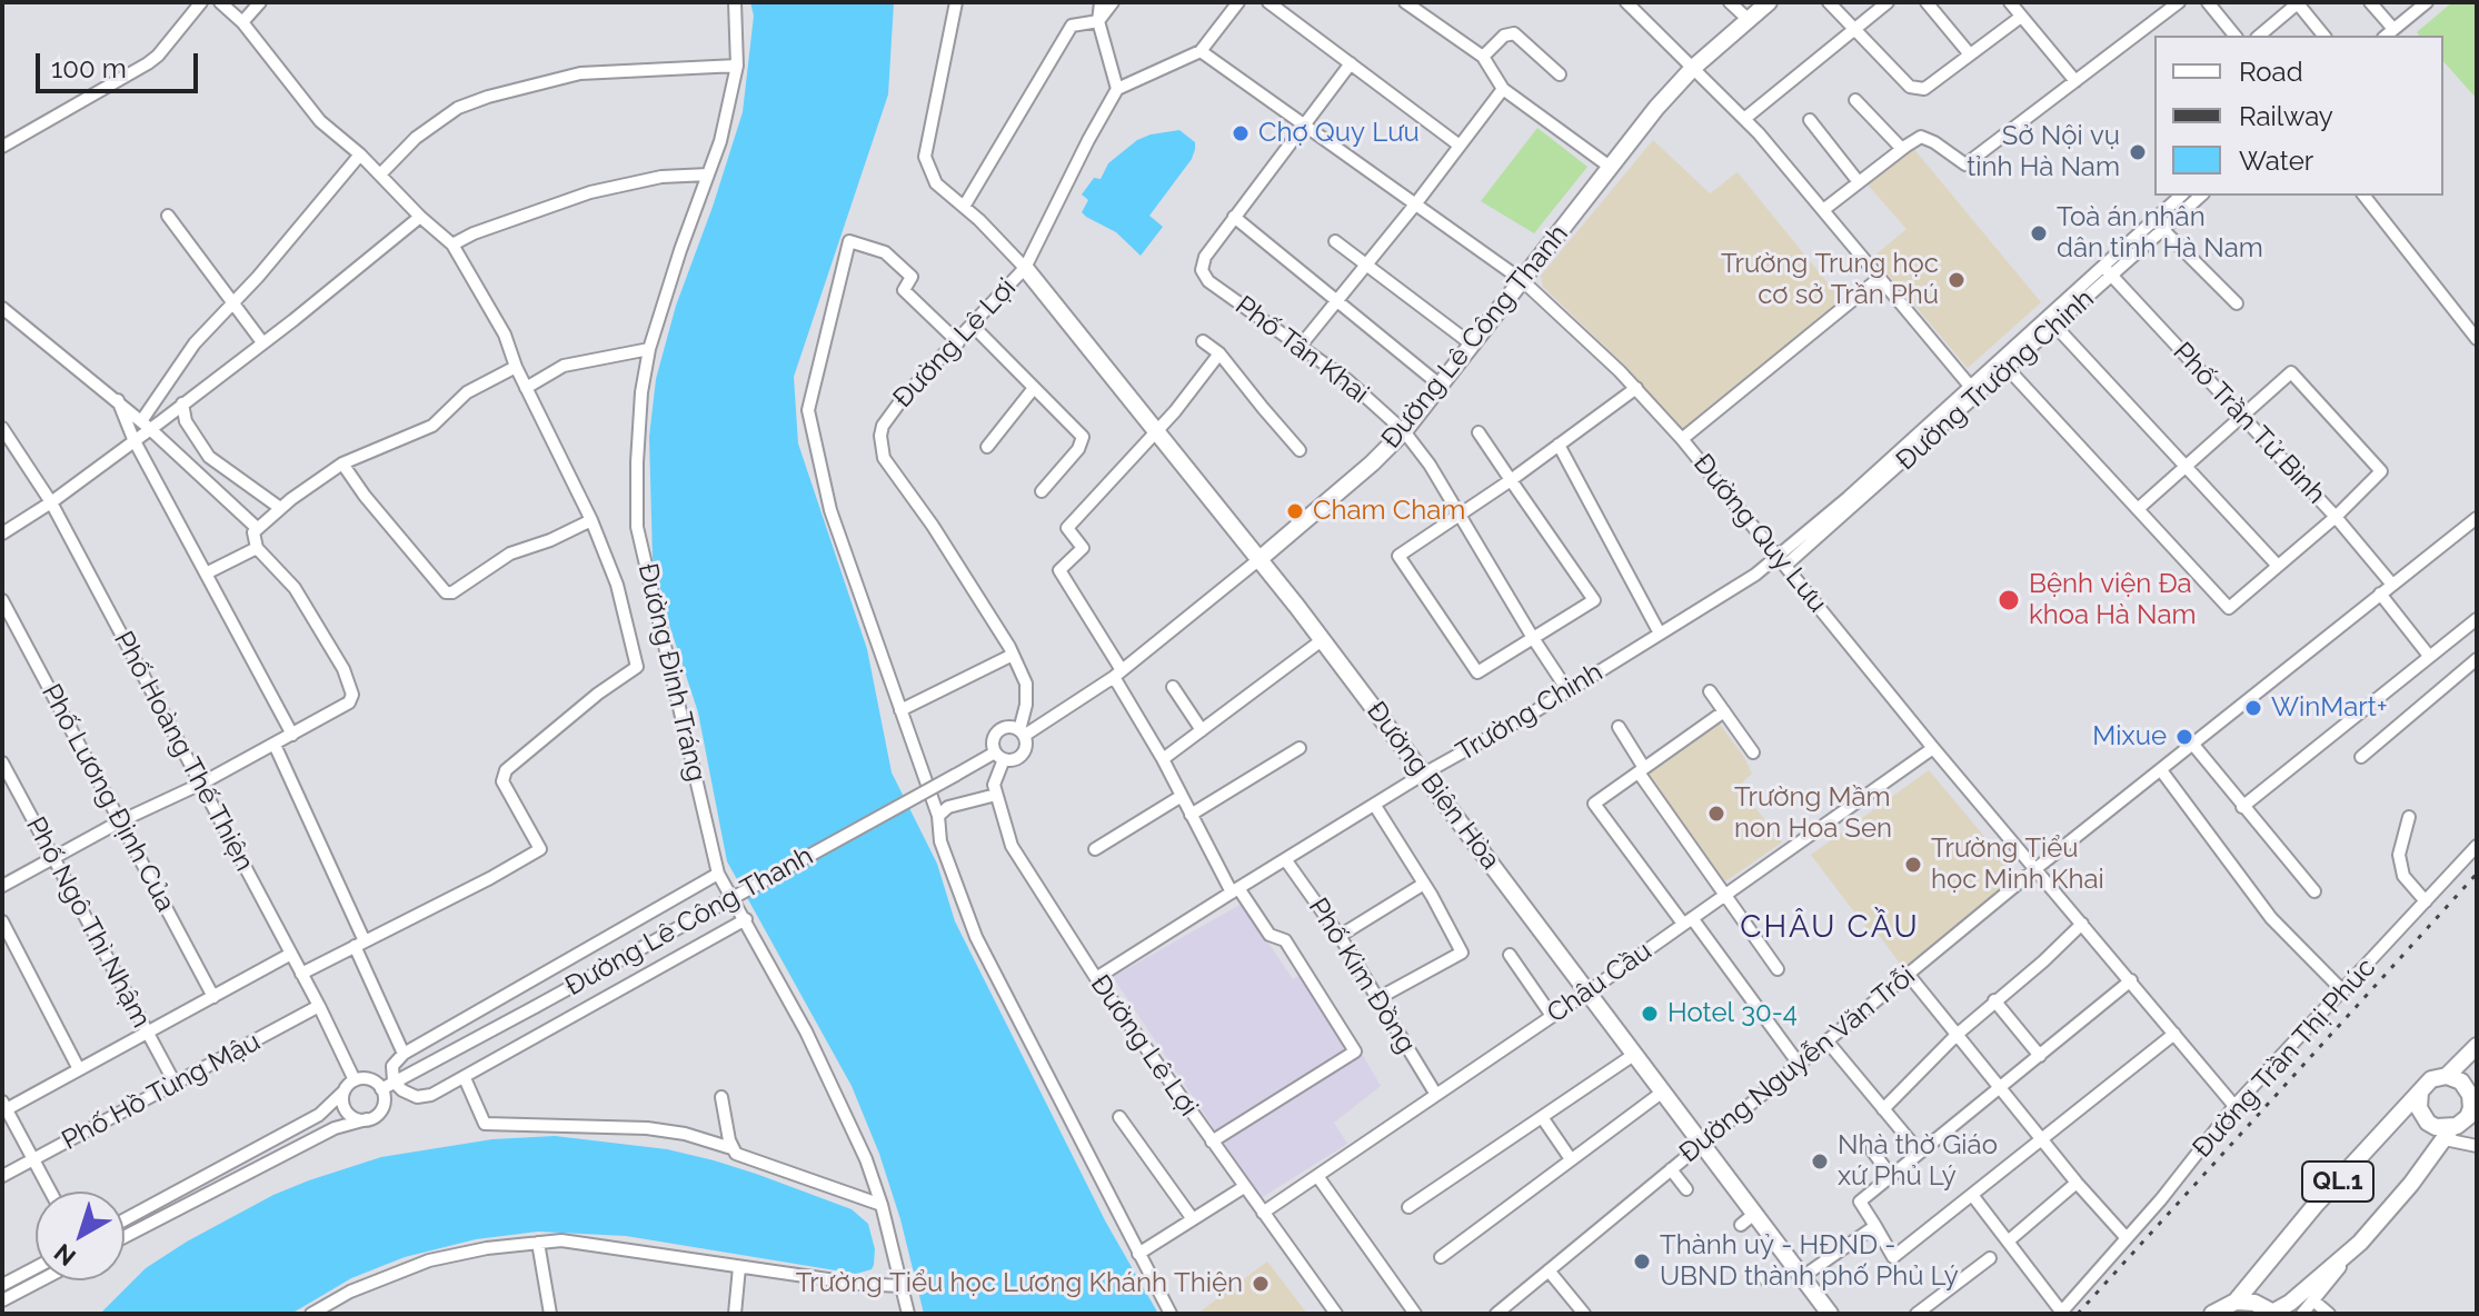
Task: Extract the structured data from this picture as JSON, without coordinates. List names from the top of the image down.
{
  "streets": {
    "main road": ["Đường Lê Công Thanh", "Đường Biên Hòa", "QL.1"],
    "street": [
      "Đường Lê Lợi",
      "Phố Tân Khai",
      "Đường Trường Chinh",
      "Phố Trần Tử Bình",
      "Đường Quy Lưu",
      "Đường Đinh Tráng",
      "Trường Chinh",
      "Phố Hoàng Thế Thiện",
      "Phố Lương Định Của",
      "Phố Ngô Thì Nhậm",
      "Phố Kim Đồng",
      "Châu Cầu",
      "Đường Trần Thị Phúc",
      "Đường Nguyễn Văn Trỗi",
      "Phố Hồ Tùng Mậu"
    ]
  },
  "crossings": [
    ["Đường Lê Công Thanh", "Đường Lê Lợi"],
    ["Đường Lê Công Thanh", "Phố Tân Khai"],
    ["Đường Lê Công Thanh", "Đường Quy Lưu"],
    ["Đường Lê Công Thanh", "Phố Hoàng Thế Thiện"],
    ["Đường Lê Công Thanh", "Đường Biên Hòa"],
    ["Đường Lê Lợi", "Trường Chinh"],
    ["Đường Lê Lợi", "Đường Biên Hòa"],
    ["Đường Lê Lợi", "Châu Cầu"],
    ["Phố Tân Khai", "Đường Quy Lưu"],
    ["Phố Tân Khai", "Trường Chinh"],
    ["Đường Trường Chinh", "Phố Trần Tử Bình"],
    ["Đường Trường Chinh", "Đường Quy Lưu"],
    ["Đường Trường Chinh", "Trường Chinh"],
    ["Phố Trần Tử Bình", "Đường Nguyễn Văn Trỗi"],
    ["Đường Quy Lưu", "Trường Chinh"],
    ["Đường Quy Lưu", "Châu Cầu"],
    ["Đường Quy Lưu", "Đường Trần Thị Phúc"],
    ["Đường Quy Lưu", "Đường Nguyễn Văn Trỗi"],
    ["Trường Chinh", "Đường Biên Hòa"],
    ["Trường Chinh", "Phố Kim Đồng"],
    ["Phố Hoàng Thế Thiện", "Phố Hồ Tùng Mậu"],
    ["Đường Biên Hòa", "Châu Cầu"],
    ["Đường Biên Hòa", "Đường Nguyễn Văn Trỗi"],
    ["Phố Ngô Thì Nhậm", "Phố Hồ Tùng Mậu"],
    ["Phố Kim Đồng", "Châu Cầu"]
  ],
  "districts": ["CHÂU CẦU"],
  "places": [
    "Chợ Quy Lưu",
    "Sở Nội vụ tỉnh Hà Nam",
    "Toà án nhân dân tỉnh Hà Nam",
    "Trường Trung học cơ sở Trần Phú",
    "Cham Cham",
    "Bệnh viện Đa khoa Hà Nam",
    "WinMart+",
    "Mixue",
    "Trường Mầm non Hoa Sen",
    "Trường Tiểu học Minh Khai",
    "Hotel 30-4",
    "Nhà thờ Giáo xứ Phủ Lý",
    "Thành uỷ - HĐND - UBND thành phố Phủ Lý",
    "Trường Tiểu học Lương Khánh Thiện"
  ],
  "legend": ["Road", "Railway", "Water"],
  "scale_bar": "100 m",
  "north": "bottom left"
}
